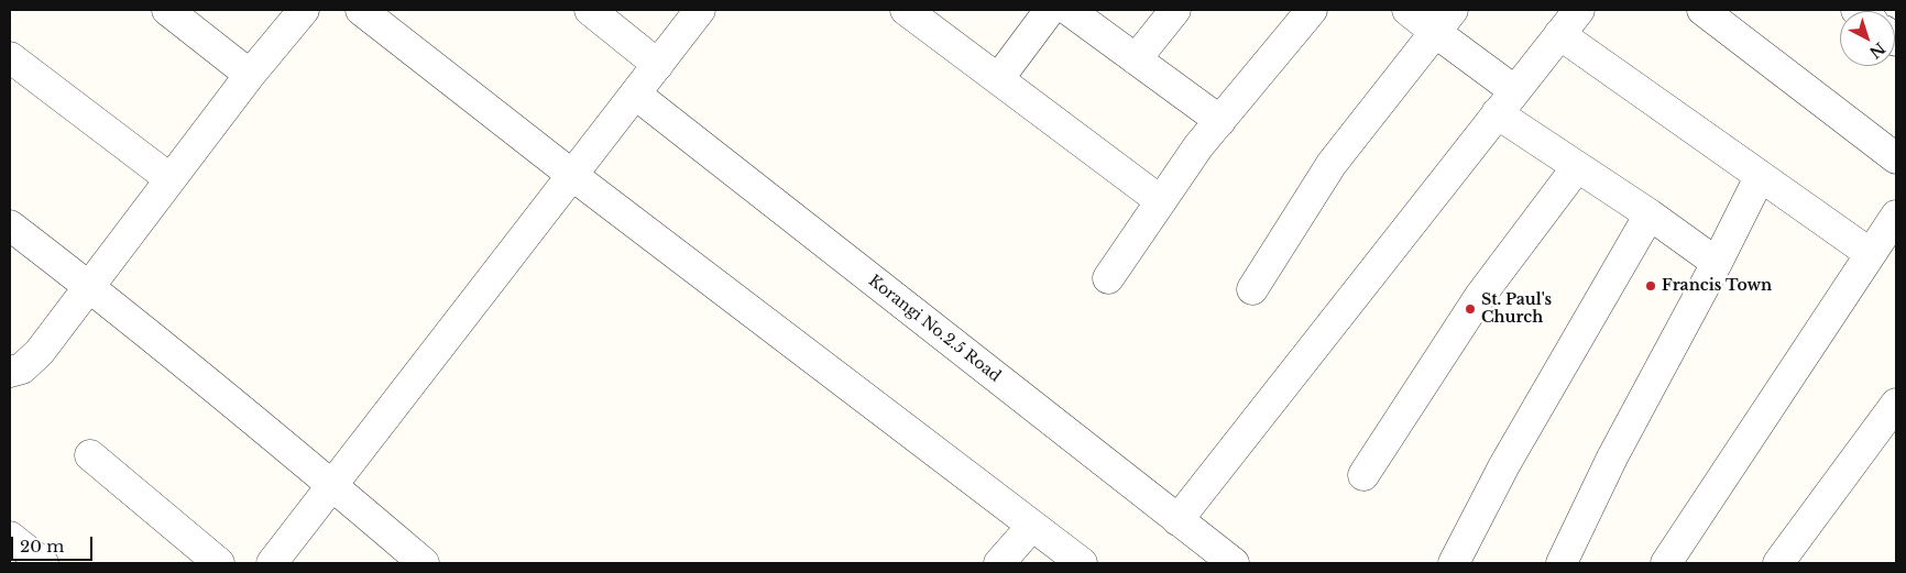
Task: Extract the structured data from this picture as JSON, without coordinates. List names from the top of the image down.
{
  "streets": {
    "street": ["Korangi No.2.5 Road"]
  },
  "places": ["Francis Town", "St. Paul's Church"],
  "scale_bar": "20 m",
  "north": "bottom right"
}
